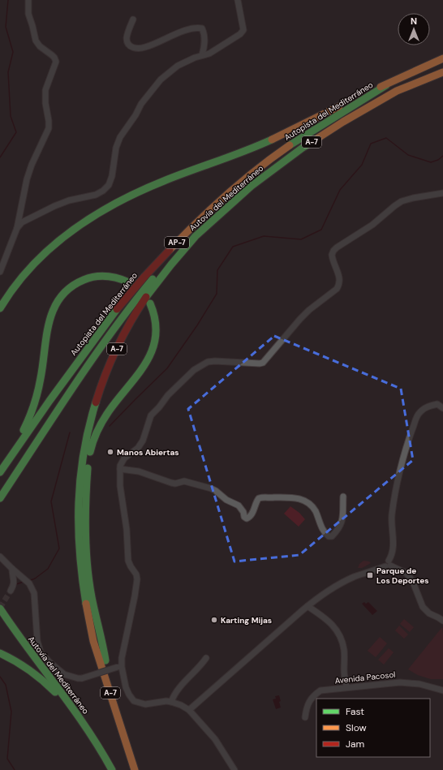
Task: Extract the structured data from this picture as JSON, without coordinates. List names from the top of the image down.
{
  "streets": {
    "highway": [
      "Autopista del Mediterráneo",
      "A-7",
      "Autovía del Mediterráneo",
      "AP-7"
    ],
    "street": ["Avenida Pacosol"]
  },
  "crossings": [
    ["Autopista del Mediterráneo", "A-7"],
    ["Autopista del Mediterráneo", "Autovía del Mediterráneo"]
  ],
  "places": {
    "other": ["Manos Abiertas", "Karting Mijas"],
    "transit": ["Parque de Los Deportes"]
  },
  "legend": ["Fast", "Slow", "Jam"],
  "north": "top"
}
